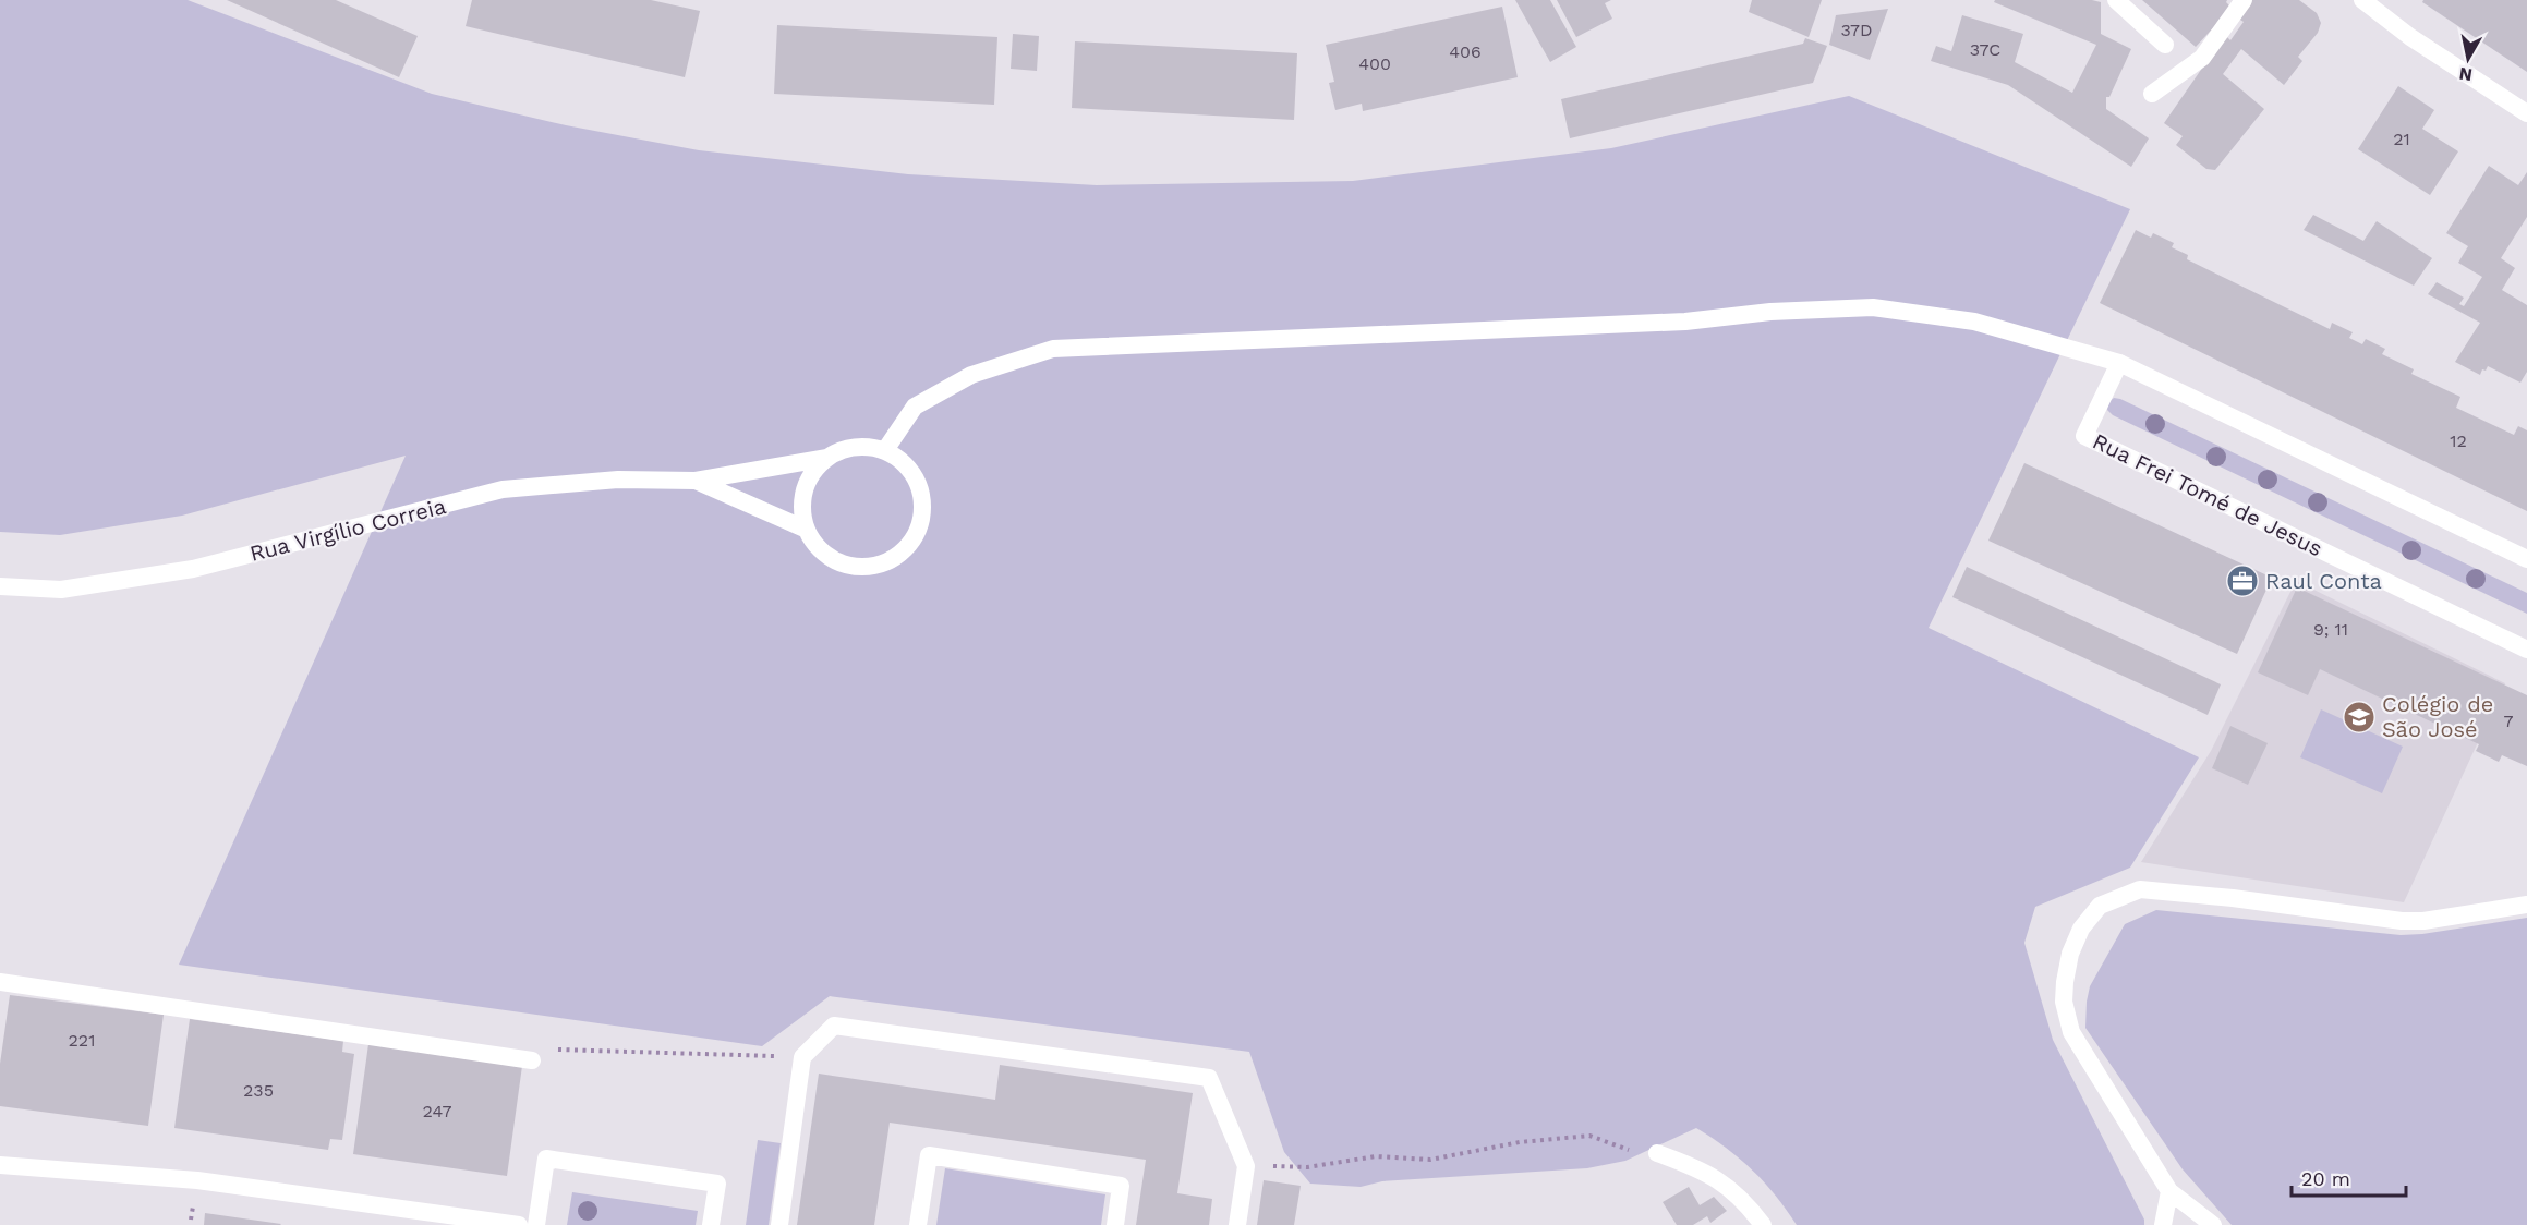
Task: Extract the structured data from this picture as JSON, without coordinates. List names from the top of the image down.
{
  "streets": {
    "street": ["Rua Frei Tomé de Jesus", "Rua Virgílio Correia"]
  },
  "places": {
    "office": ["Raul Conta"],
    "school or university": ["Colégio de São José"]
  },
  "house_numbers": [
    "37D",
    "37C",
    "406",
    "400",
    "21",
    "12",
    "9; 11",
    "7",
    "221",
    "235",
    "247"
  ],
  "scale_bar": "20 m",
  "north": "bottom"
}
